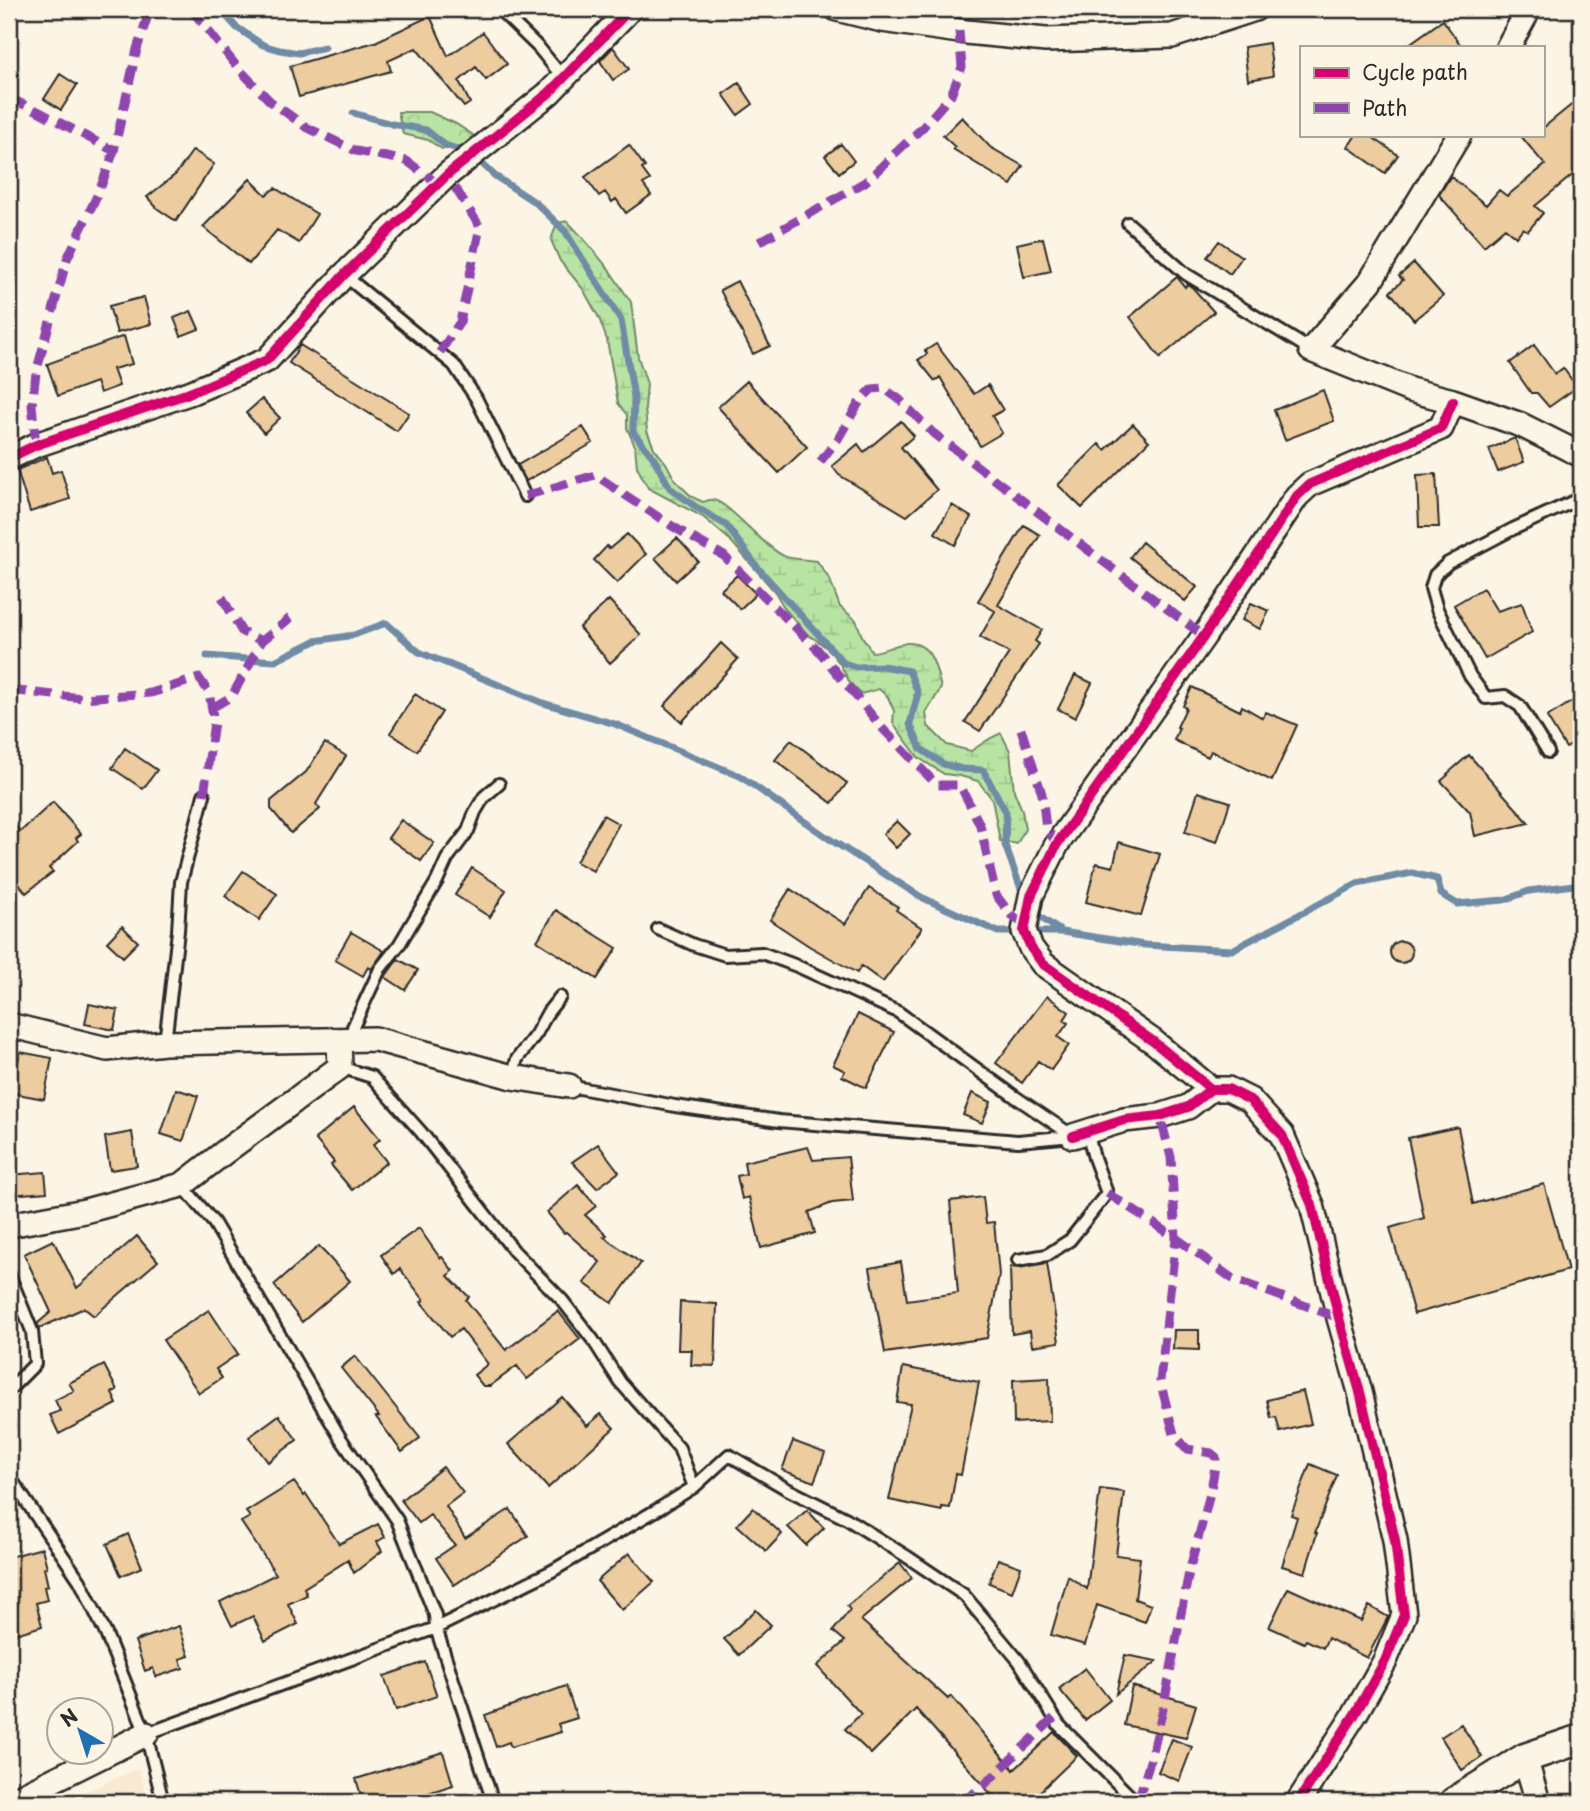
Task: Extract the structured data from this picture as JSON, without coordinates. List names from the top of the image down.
{
  "legend": ["Cycle path", "Path"],
  "north": "top left"
}
